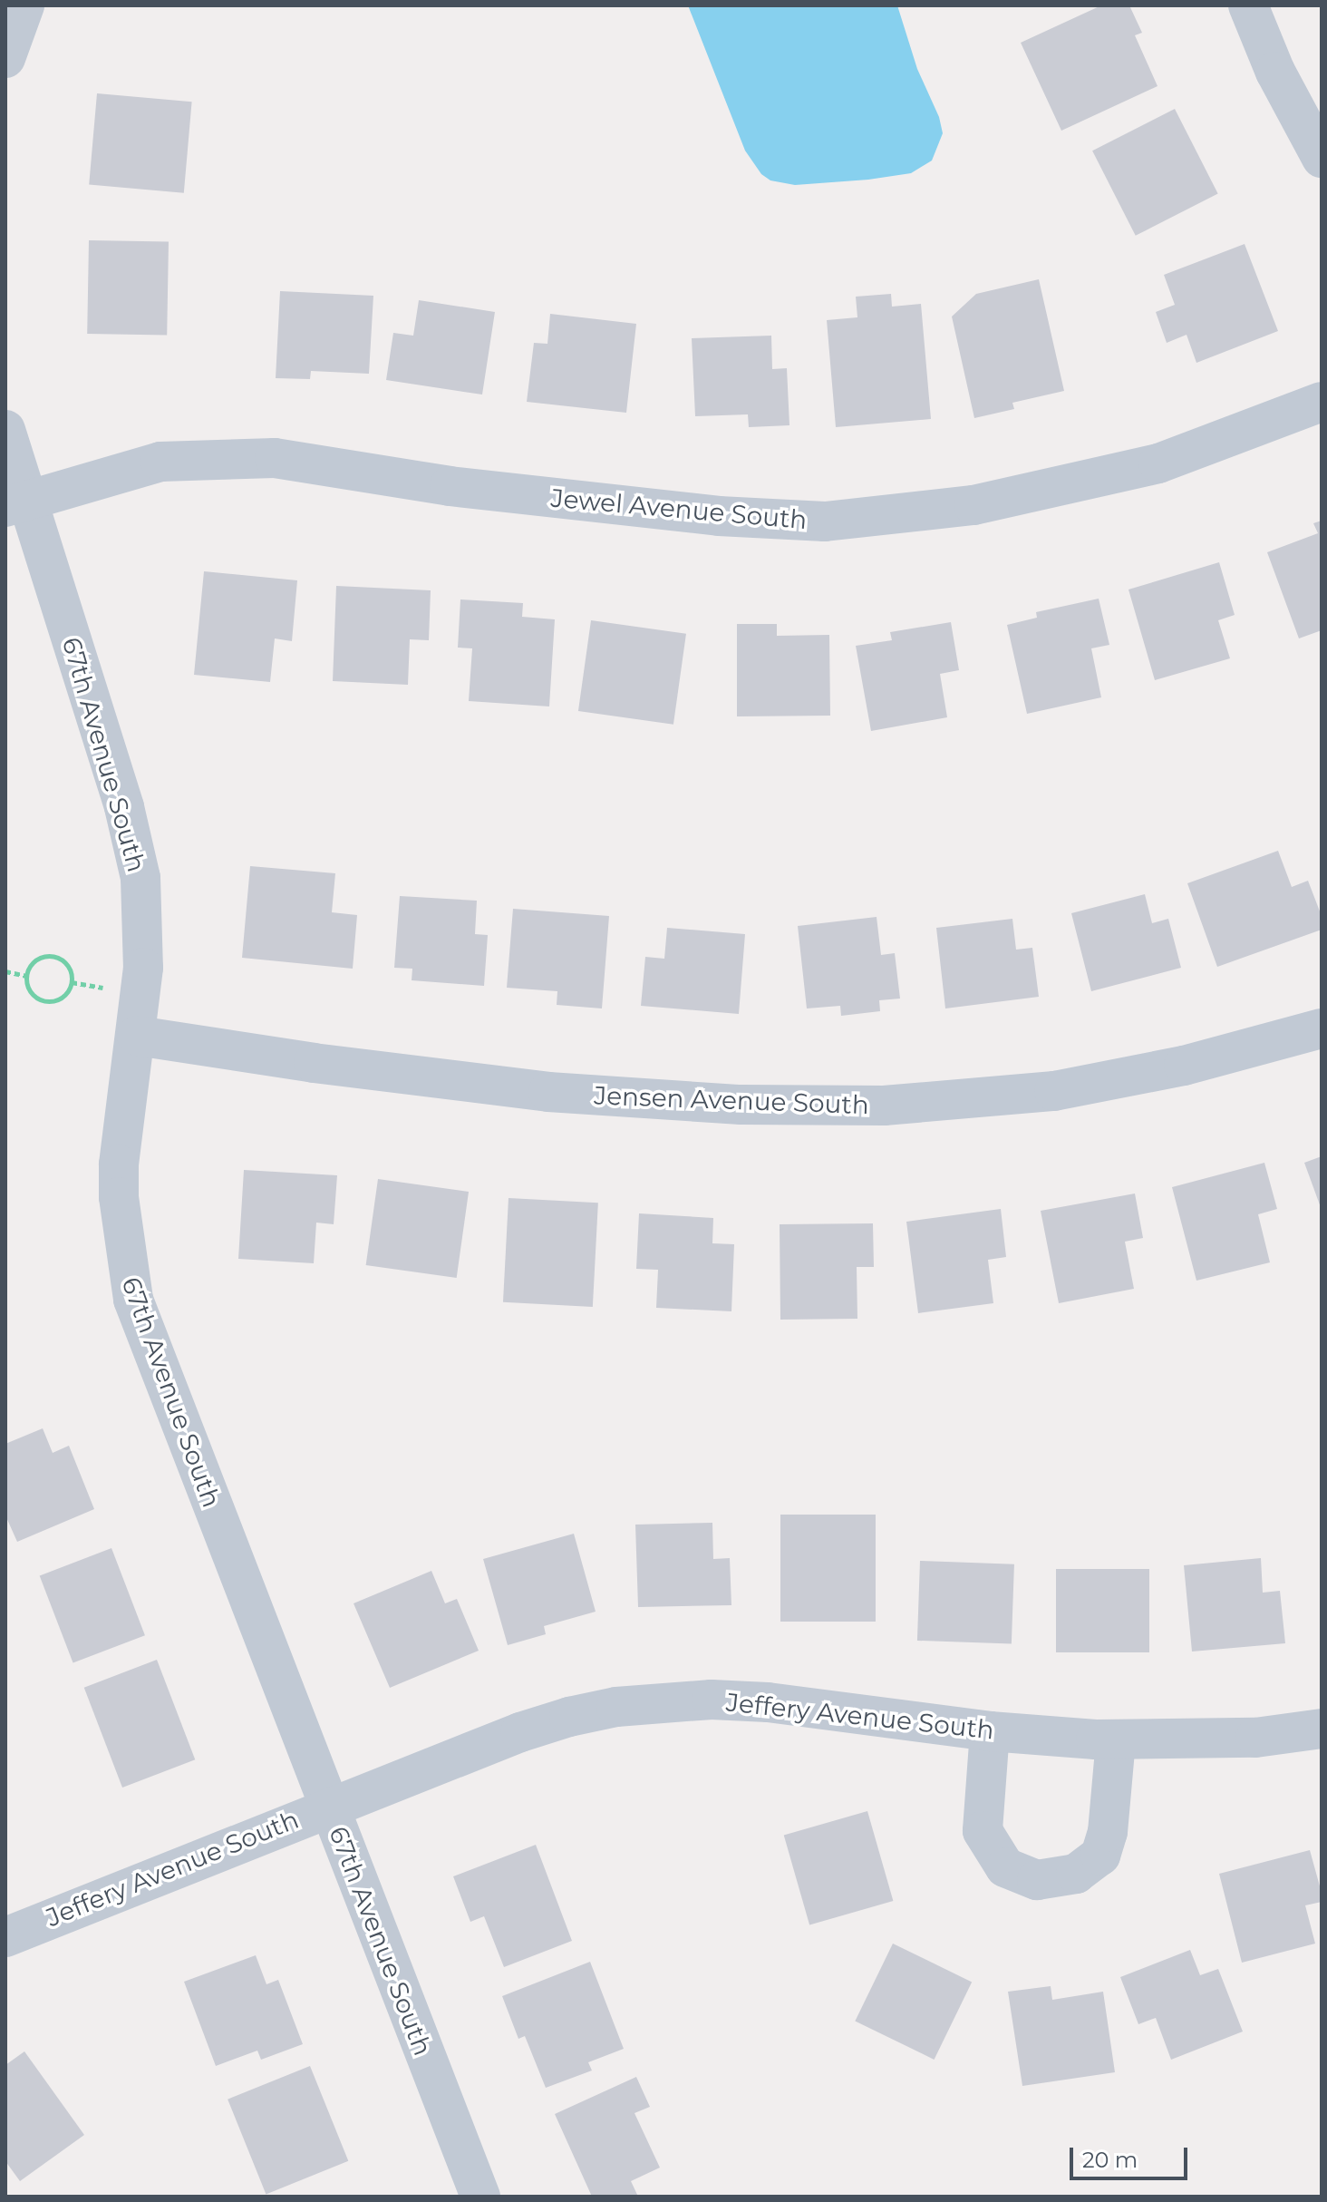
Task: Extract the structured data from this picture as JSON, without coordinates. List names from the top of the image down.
{
  "streets": {
    "street": [
      "Jewel Avenue South",
      "67th Avenue South",
      "Jensen Avenue South",
      "Jeffery Avenue South"
    ]
  },
  "crossings": [
    ["Jewel Avenue South", "67th Avenue South"],
    ["67th Avenue South", "Jensen Avenue South"],
    ["67th Avenue South", "Jeffery Avenue South"]
  ],
  "scale_bar": "20 m"
}
